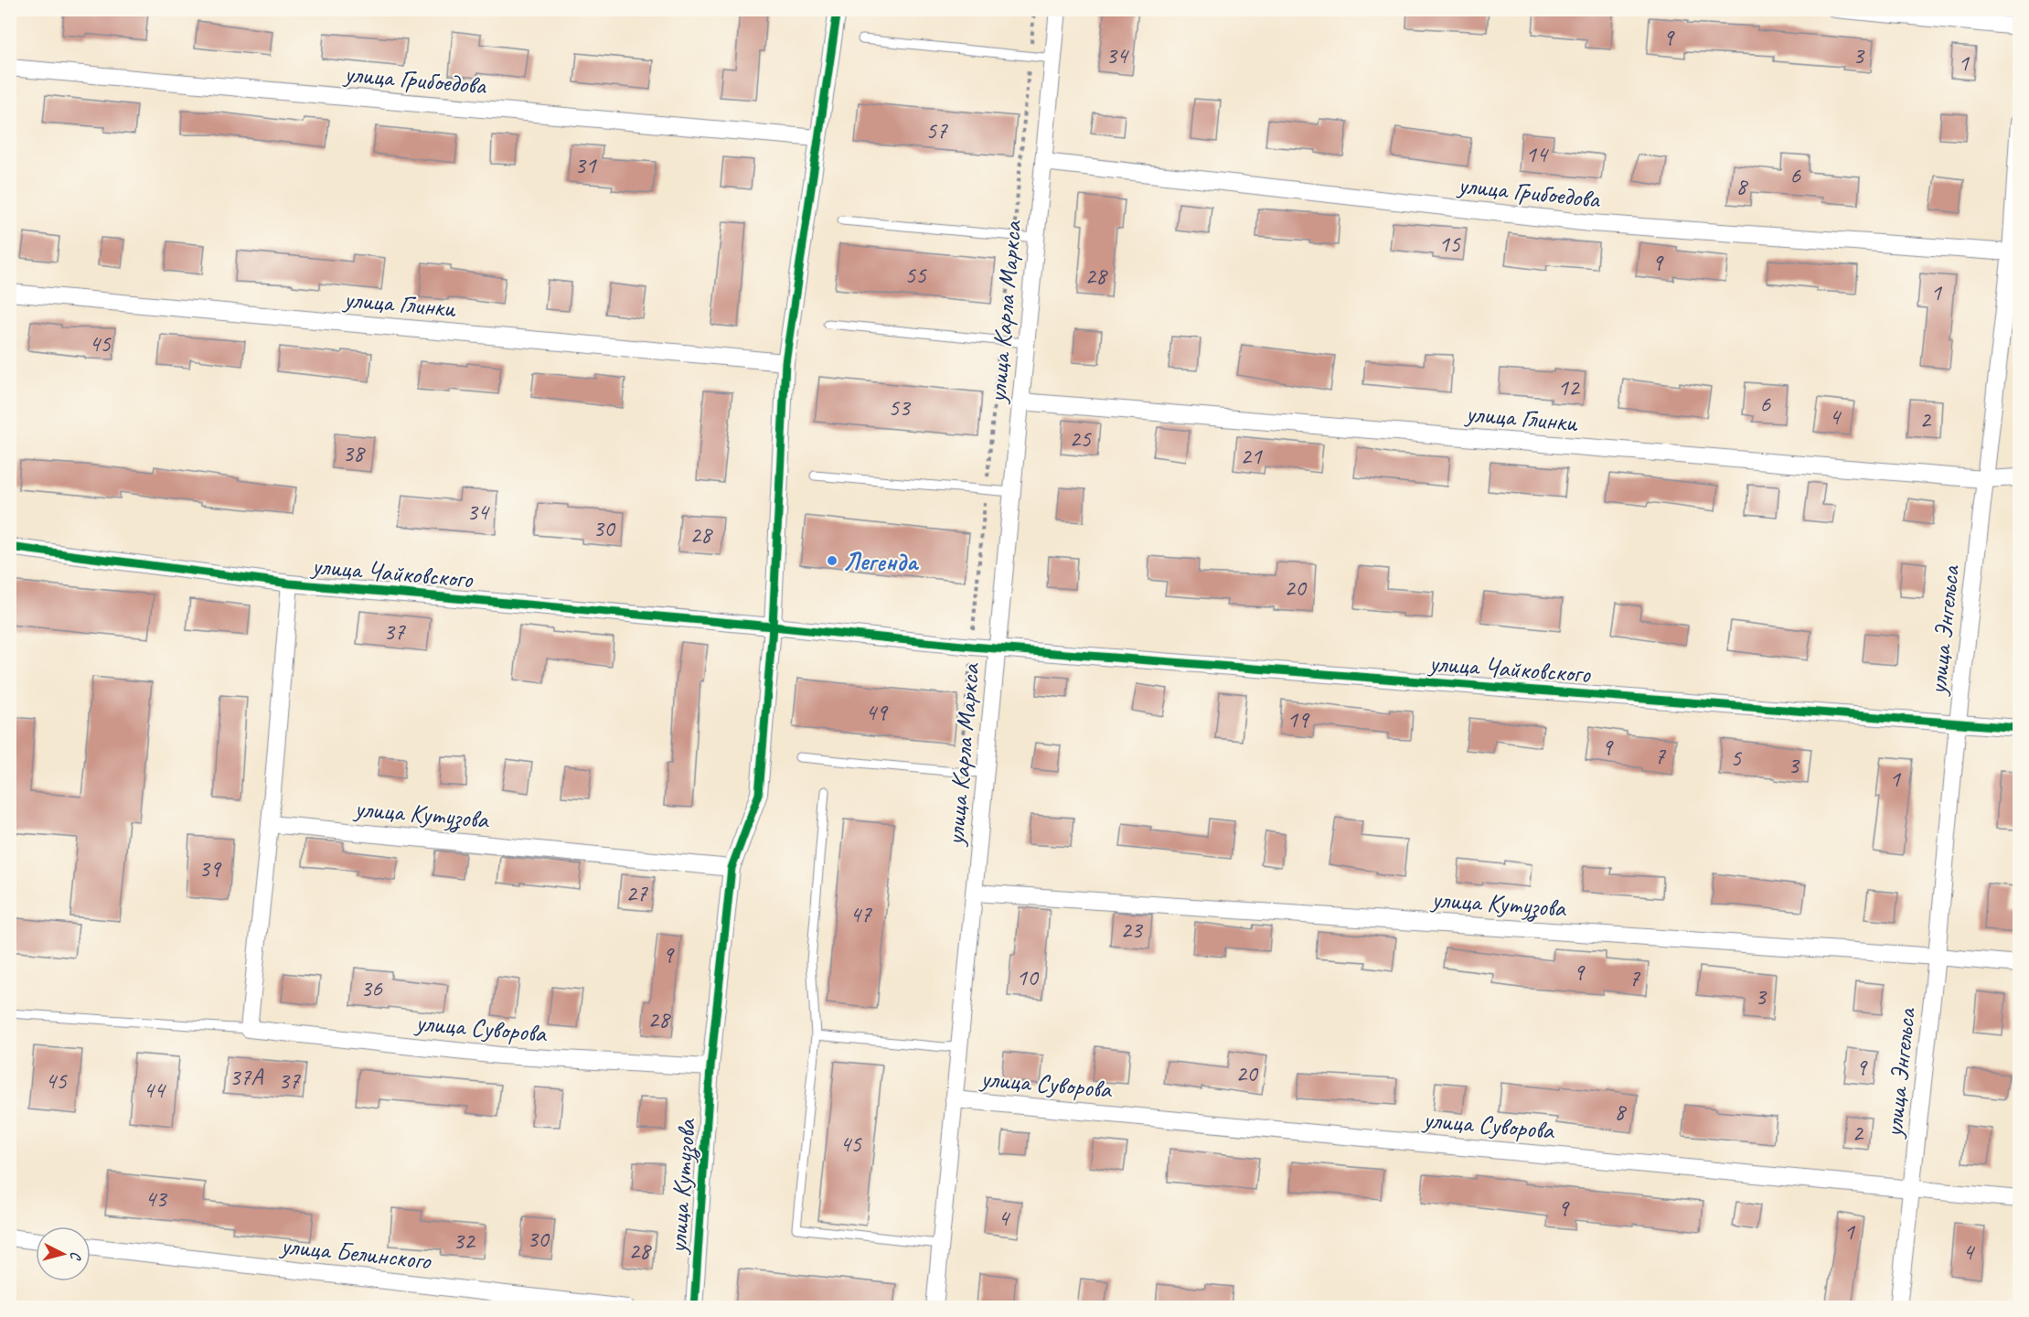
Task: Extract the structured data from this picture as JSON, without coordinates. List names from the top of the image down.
{
  "streets": {
    "street": [
      "улица Грибоедова",
      "улица Глинки",
      "улица Карла Маркса",
      "улица Чайковского",
      "улица Энгельса",
      "улица Кутузова",
      "улица Суворова",
      "улица Белинского"
    ]
  },
  "crossings": [
    ["улица Грибоедова", "улица Карла Маркса"],
    ["улица Грибоедова", "улица Энгельса"],
    ["улица Грибоедова", "улица Кутузова"],
    ["улица Глинки", "улица Карла Маркса"],
    ["улица Глинки", "улица Энгельса"],
    ["улица Глинки", "улица Кутузова"],
    ["улица Карла Маркса", "улица Чайковского"],
    ["улица Карла Маркса", "улица Кутузова"],
    ["улица Карла Маркса", "улица Суворова"],
    ["улица Чайковского", "улица Энгельса"],
    ["улица Чайковского", "улица Кутузова"],
    ["улица Энгельса", "улица Кутузова"],
    ["улица Энгельса", "улица Суворова"],
    ["улица Кутузова", "улица Суворова"]
  ],
  "places": ["Легенда"],
  "house_numbers": [
    "9",
    "34",
    "3",
    "1",
    "57",
    "14",
    "31",
    "6",
    "8",
    "15",
    "9",
    "55",
    "28",
    "1",
    "45",
    "12",
    "6",
    "53",
    "4",
    "2",
    "25",
    "38",
    "21",
    "34",
    "30",
    "28",
    "20",
    "37",
    "49",
    "19",
    "9",
    "7",
    "5",
    "3",
    "1",
    "39",
    "27",
    "47",
    "23",
    "9",
    "9",
    "10",
    "7",
    "36",
    "3",
    "28",
    "9",
    "20",
    "37А",
    "45",
    "37",
    "44",
    "8",
    "2",
    "45",
    "43",
    "9",
    "4",
    "1",
    "30",
    "32",
    "28",
    "4"
  ],
  "north": "right"
}
